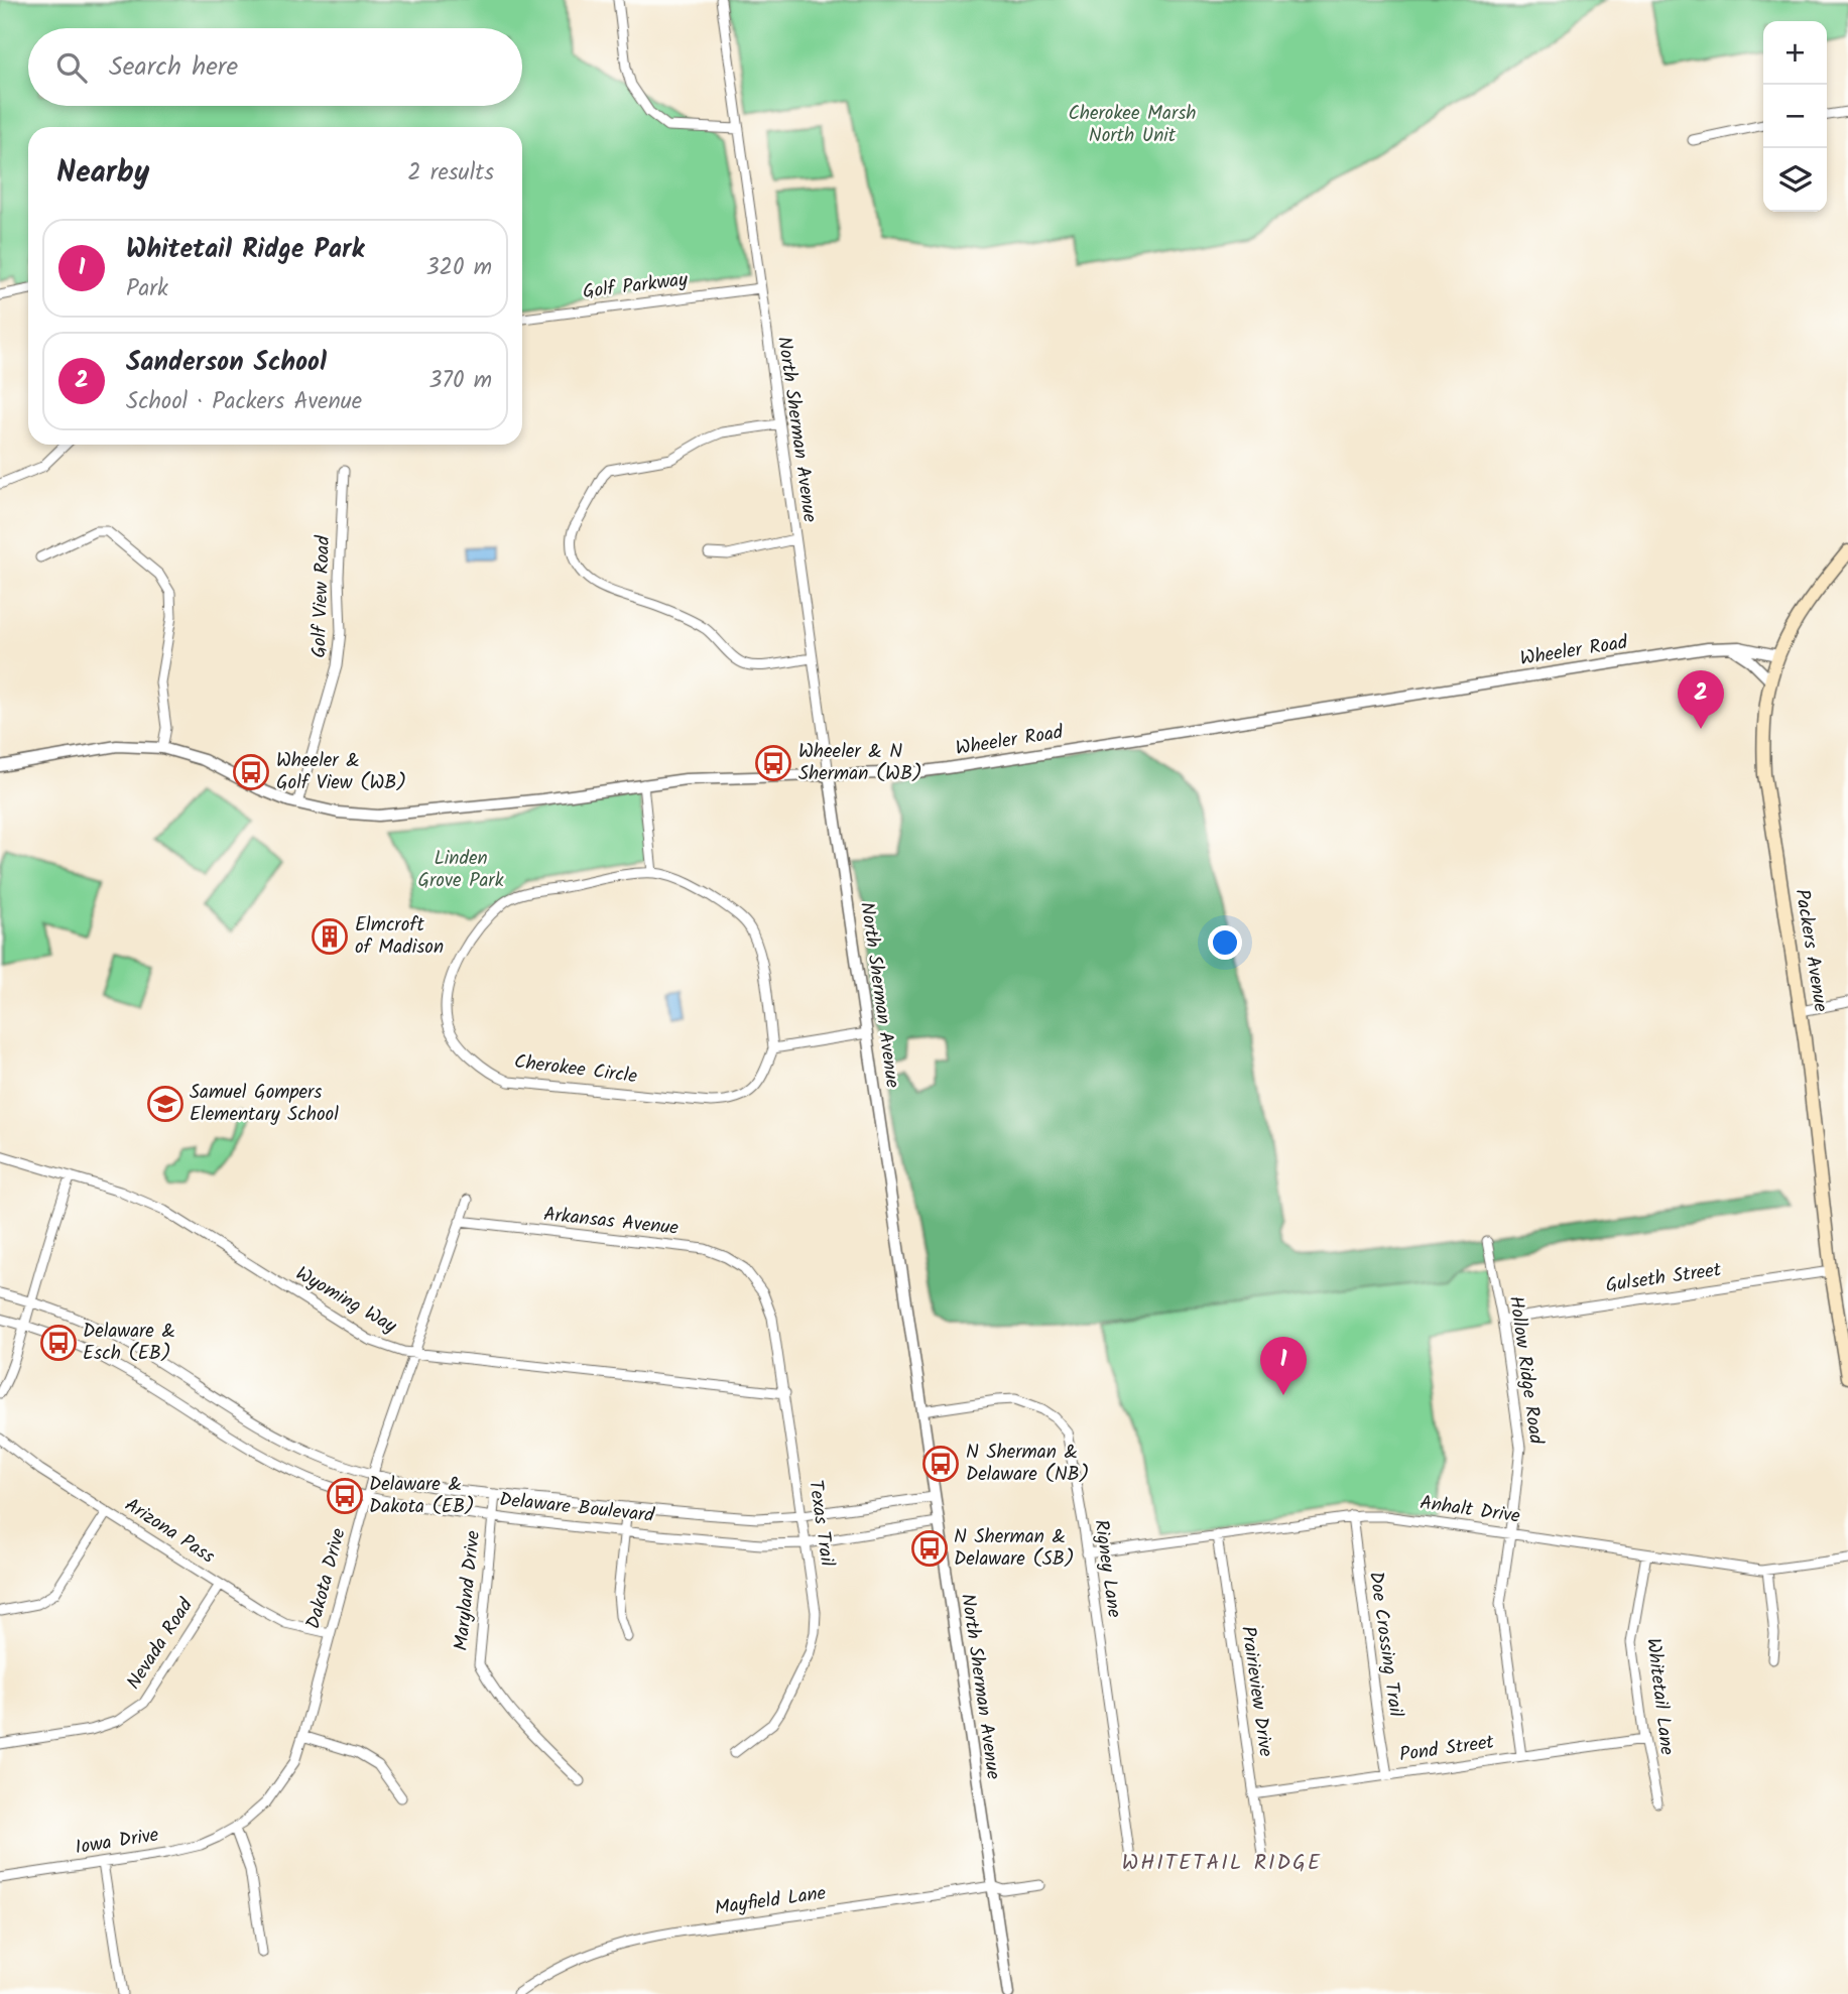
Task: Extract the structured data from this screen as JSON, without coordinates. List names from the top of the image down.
{
  "streets": {
    "main road": ["Packers Avenue"],
    "street": [
      "Golf Parkway",
      "North Sherman Avenue",
      "Golf View Road",
      "Wheeler Road",
      "Cherokee Circle",
      "Arkansas Avenue",
      "Gulseth Street",
      "Wyoming Way",
      "Hollow Ridge Road",
      "Delaware Boulevard",
      "Anhalt Drive",
      "Texas Trail",
      "Arizona Pass",
      "Rigney Lane",
      "Dakota Drive",
      "Maryland Drive",
      "Nevada Road",
      "Doe Crossing Trail",
      "Prairieview Drive",
      "Whitetail Lane",
      "Pond Street",
      "Iowa Drive",
      "Mayfield Lane"
    ]
  },
  "crossings": [
    ["Golf Parkway", "North Sherman Avenue"],
    ["North Sherman Avenue", "Wheeler Road"],
    ["North Sherman Avenue", "Delaware Boulevard"],
    ["North Sherman Avenue", "Rigney Lane"],
    ["North Sherman Avenue", "Mayfield Lane"],
    ["Golf View Road", "Wheeler Road"],
    ["Wheeler Road", "Packers Avenue"],
    ["Packers Avenue", "Gulseth Street"],
    ["Arkansas Avenue", "Texas Trail"],
    ["Arkansas Avenue", "Dakota Drive"],
    ["Gulseth Street", "Hollow Ridge Road"],
    ["Wyoming Way", "Texas Trail"],
    ["Wyoming Way", "Dakota Drive"],
    ["Hollow Ridge Road", "Anhalt Drive"],
    ["Hollow Ridge Road", "Pond Street"],
    ["Delaware Boulevard", "Texas Trail"],
    ["Delaware Boulevard", "Dakota Drive"],
    ["Delaware Boulevard", "Maryland Drive"],
    ["Anhalt Drive", "Rigney Lane"],
    ["Anhalt Drive", "Doe Crossing Trail"],
    ["Anhalt Drive", "Prairieview Drive"],
    ["Anhalt Drive", "Whitetail Lane"],
    ["Arizona Pass", "Dakota Drive"],
    ["Arizona Pass", "Nevada Road"],
    ["Dakota Drive", "Iowa Drive"],
    ["Doe Crossing Trail", "Pond Street"],
    ["Prairieview Drive", "Pond Street"],
    ["Whitetail Lane", "Pond Street"]
  ],
  "districts": ["WHITETAIL RIDGE"],
  "parks": ["Cherokee Marsh North Unit", "Linden Grove Park"],
  "places": {
    "bus stop": [
      "Wheeler & N Sherman (WB)",
      "Wheeler & Golf View (WB)",
      "Delaware & Esch (EB)",
      "N Sherman & Delaware (NB)",
      "Delaware & Dakota (EB)",
      "N Sherman & Delaware (SB)"
    ],
    "building": ["Elmcroft of Madison"],
    "school or university": ["Samuel Gompers Elementary School"]
  },
  "page": {
    "map_buttons": ["+", "−"],
    "search": "Search here",
    "heading": ["Nearby", "2 results"],
    "list": [
      {
        "mark": "1",
        "name": "Whitetail Ridge Park",
        "note": "Park",
        "value": "320 m"
      },
      {
        "mark": "2",
        "name": "Sanderson School",
        "note": "School · Packers Avenue",
        "value": "370 m"
      }
    ],
    "pins": ["2", "1"]
  }
}
